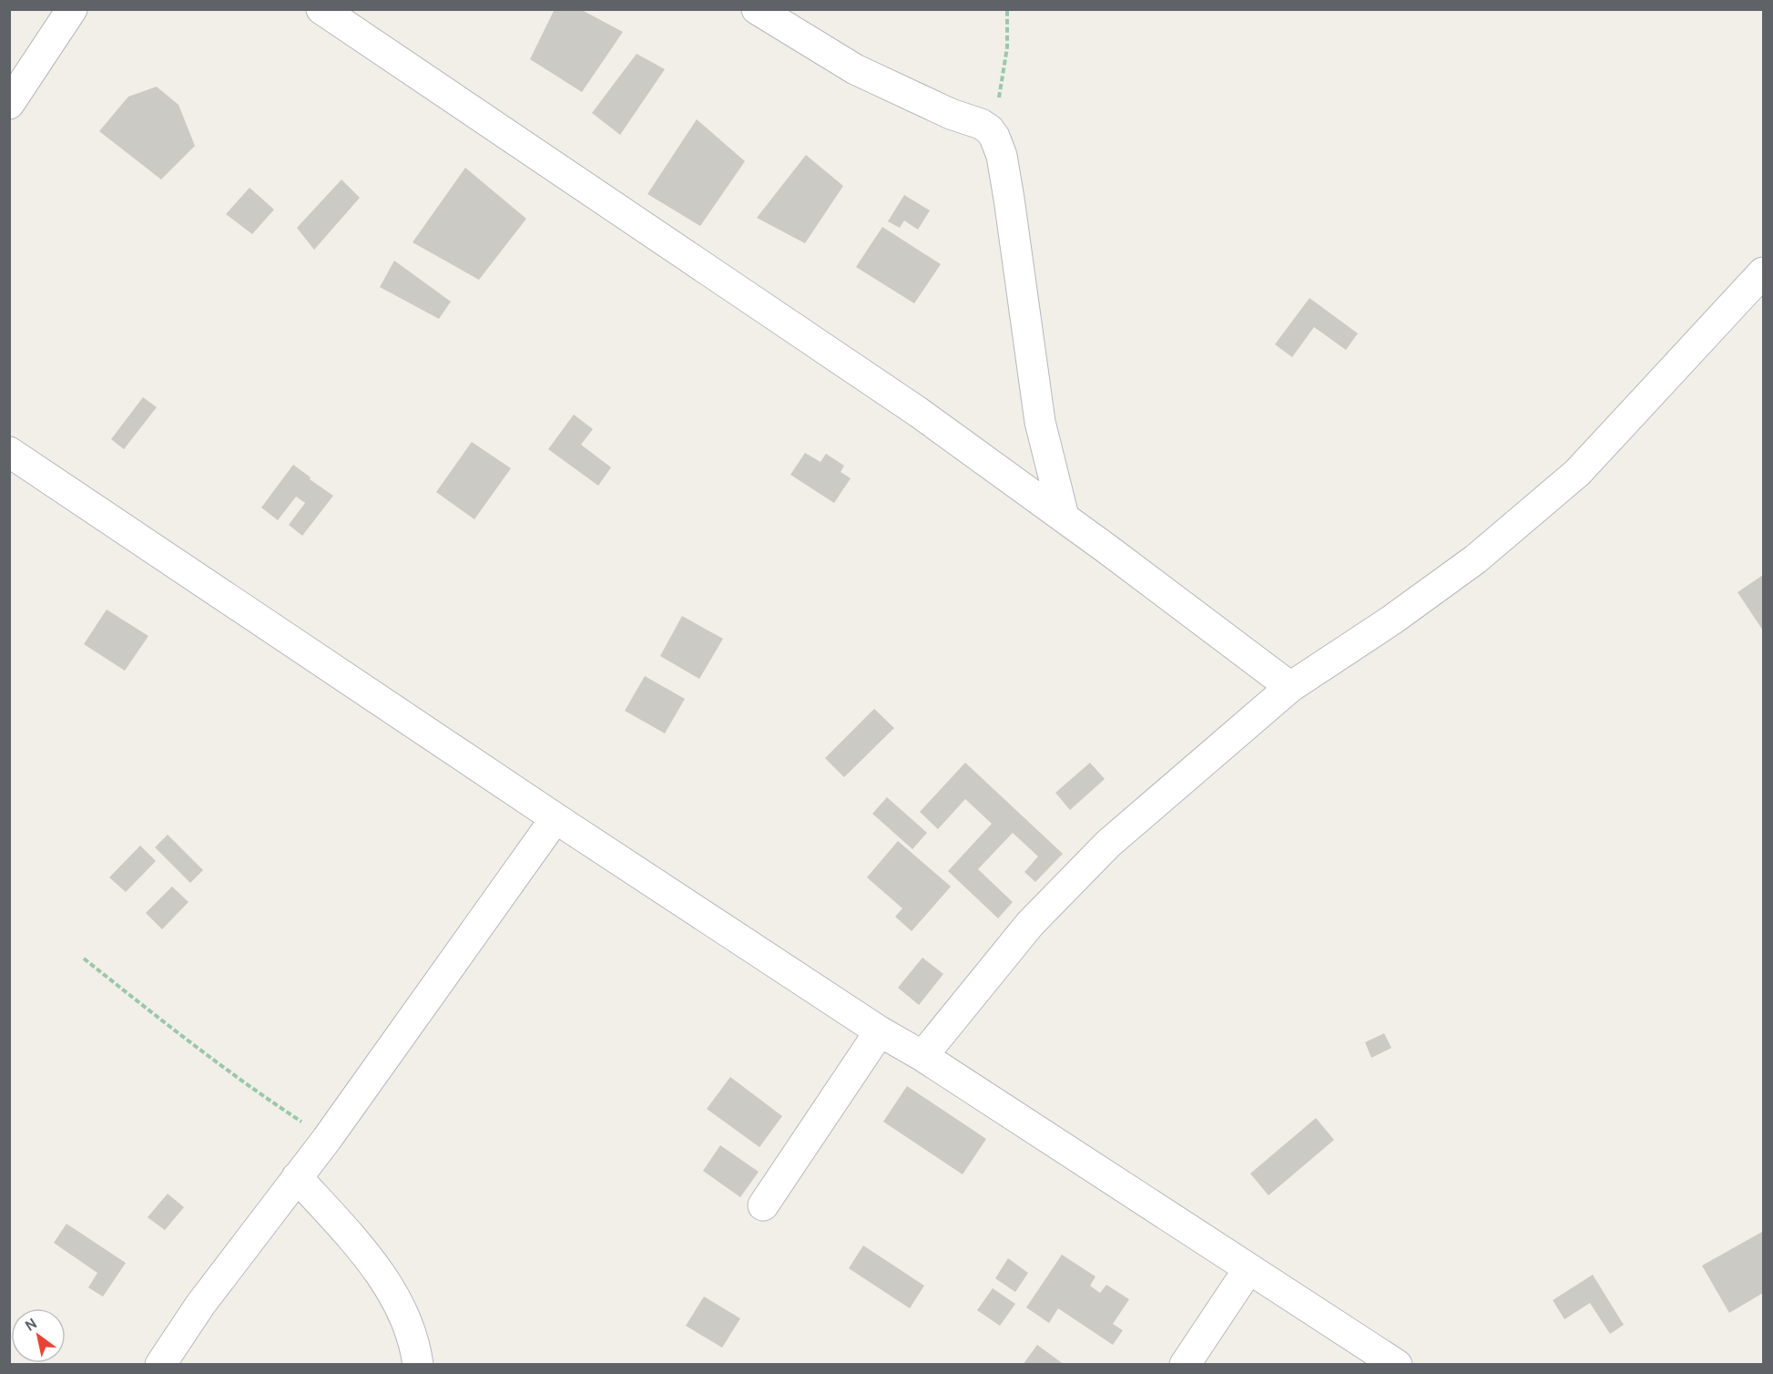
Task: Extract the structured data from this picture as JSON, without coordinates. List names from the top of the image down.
{
  "north": "top left"
}
